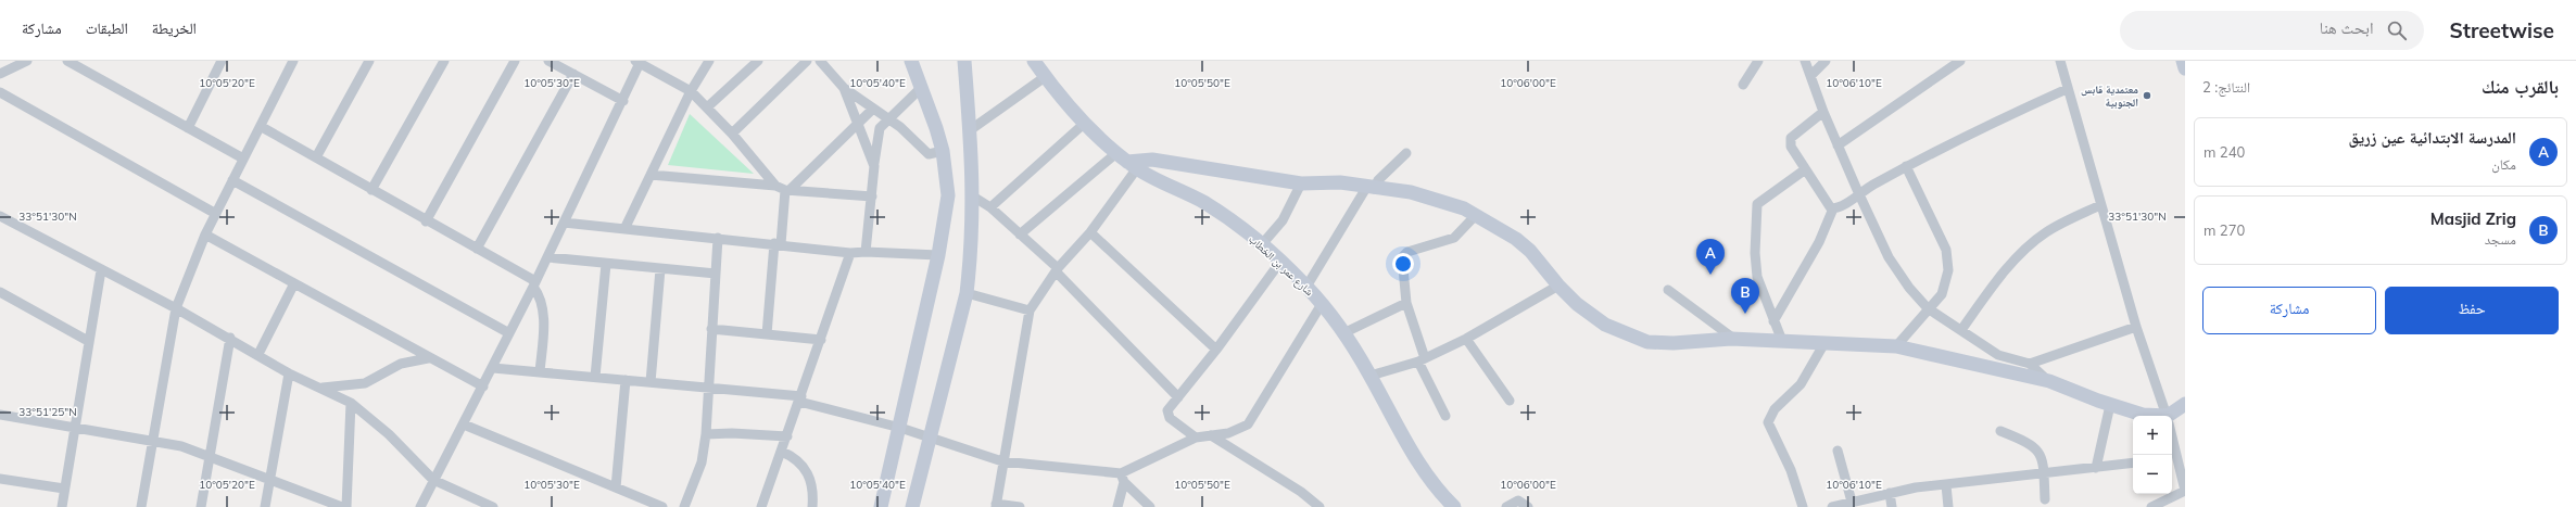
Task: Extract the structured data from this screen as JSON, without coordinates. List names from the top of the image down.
{
  "streets": {
    "street": ["شارع عمر بن الخطاب"]
  },
  "places": ["معتمدية قابس الجنوبية"],
  "page": {
    "header": "Streetwise",
    "search": "ابحث هنا",
    "nav": ["الخريطة", "الطبقات", "مشاركة"],
    "heading": ["بالقرب منك", "النتائج: 2"],
    "list": [
      {
        "mark": "A",
        "name": "المدرسة الابتدائية عين زريق",
        "note": "مكان",
        "value": "240 m"
      },
      {
        "mark": "B",
        "name": "Masjid Zrig",
        "note": "مسجد",
        "value": "270 m"
      }
    ],
    "pins": ["A", "B"],
    "buttons": ["حفظ", "مشاركة"],
    "map_buttons": ["+", "−"]
  },
  "coordinates": [
    "10°05'20\"E",
    "10°05'30\"E",
    "10°05'40\"E",
    "10°05'50\"E",
    "10°06'00\"E",
    "10°06'10\"E",
    "33°51'30\"N",
    "33°51'25\"N"
  ]
}
